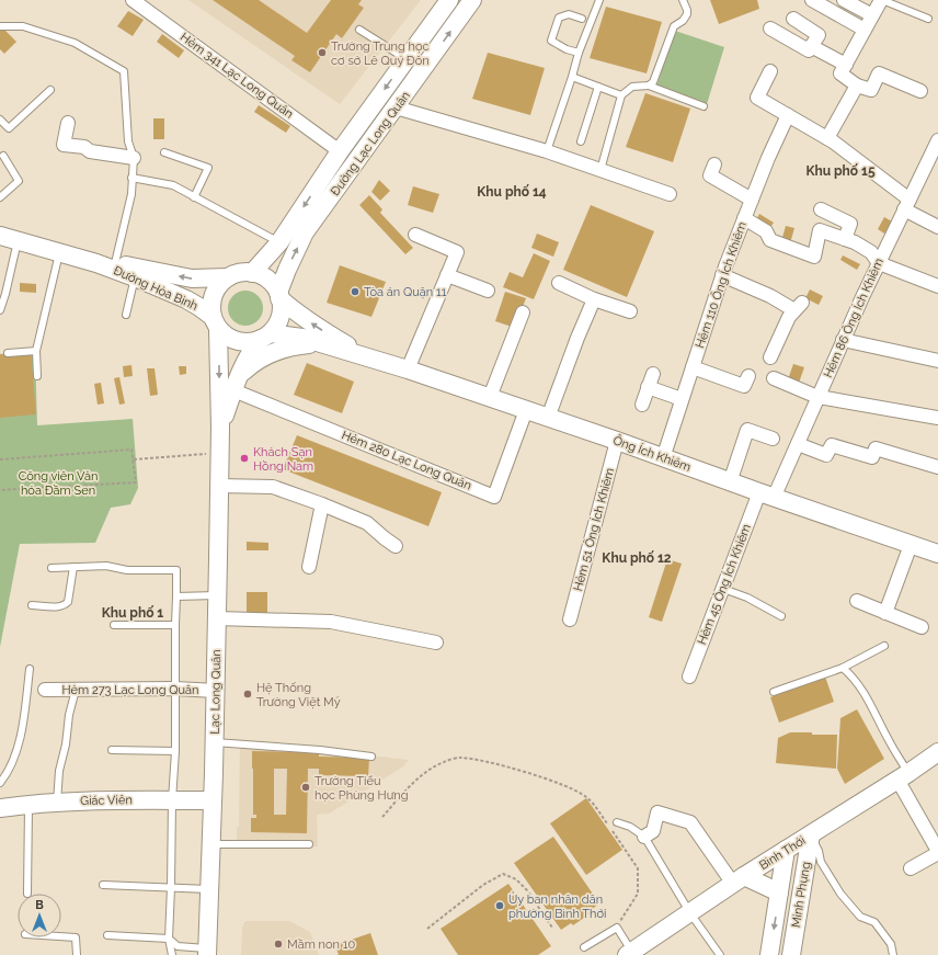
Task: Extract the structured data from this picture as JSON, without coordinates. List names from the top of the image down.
{
  "streets": {
    "main road": [
      "Đường Lạc Long Quân",
      "Đường Hòa Bình",
      "Ông Ích Khiêm",
      "Lạc Long Quân",
      "Giác Viên",
      "Bình Thới",
      "Minh Phụng"
    ],
    "street": [
      "Hẻm 341 Lạc Long Quân",
      "Hẻm 110 Ông Ích Khiêm",
      "Hẻm 86 Ông Ích Khiêm",
      "Hẻm 280 Lạc Long Quân",
      "Hẻm 51 Ông Ích Khiêm",
      "Hẻm 45 Ông Ích Khiêm",
      "Hẻm 273 Lạc Long Quân"
    ]
  },
  "crossings": [
    ["Hẻm 341 Lạc Long Quân", "Đường Lạc Long Quân"],
    ["Đường Lạc Long Quân", "Đường Hòa Bình"],
    ["Hẻm 110 Ông Ích Khiêm", "Ông Ích Khiêm"],
    ["Hẻm 86 Ông Ích Khiêm", "Ông Ích Khiêm"],
    ["Hẻm 86 Ông Ích Khiêm", "Hẻm 45 Ông Ích Khiêm"],
    ["Ông Ích Khiêm", "Hẻm 280 Lạc Long Quân"],
    ["Ông Ích Khiêm", "Hẻm 51 Ông Ích Khiêm"],
    ["Ông Ích Khiêm", "Hẻm 45 Ông Ích Khiêm"],
    ["Hẻm 273 Lạc Long Quân", "Lạc Long Quân"],
    ["Lạc Long Quân", "Giác Viên"],
    ["Bình Thới", "Minh Phụng"]
  ],
  "districts": [
    "Khu phố 15",
    "Khu phố 14",
    "Khu phố 12",
    "Khu phố 1"
  ],
  "parks": ["Công viên Văn hóa Đầm Sen"],
  "places": [
    "Trường Trung học cơ sở Lê Quý Đôn",
    "Tòa án Quận 11",
    "Khách Sạn Hồng Nam",
    "Hệ Thống Trường Việt Mỹ",
    "Trường Tiểu học Phùng Hưng",
    "Ủy ban nhân dân phường Bình Thới",
    "Mầm non 10"
  ],
  "north": "top"
}
